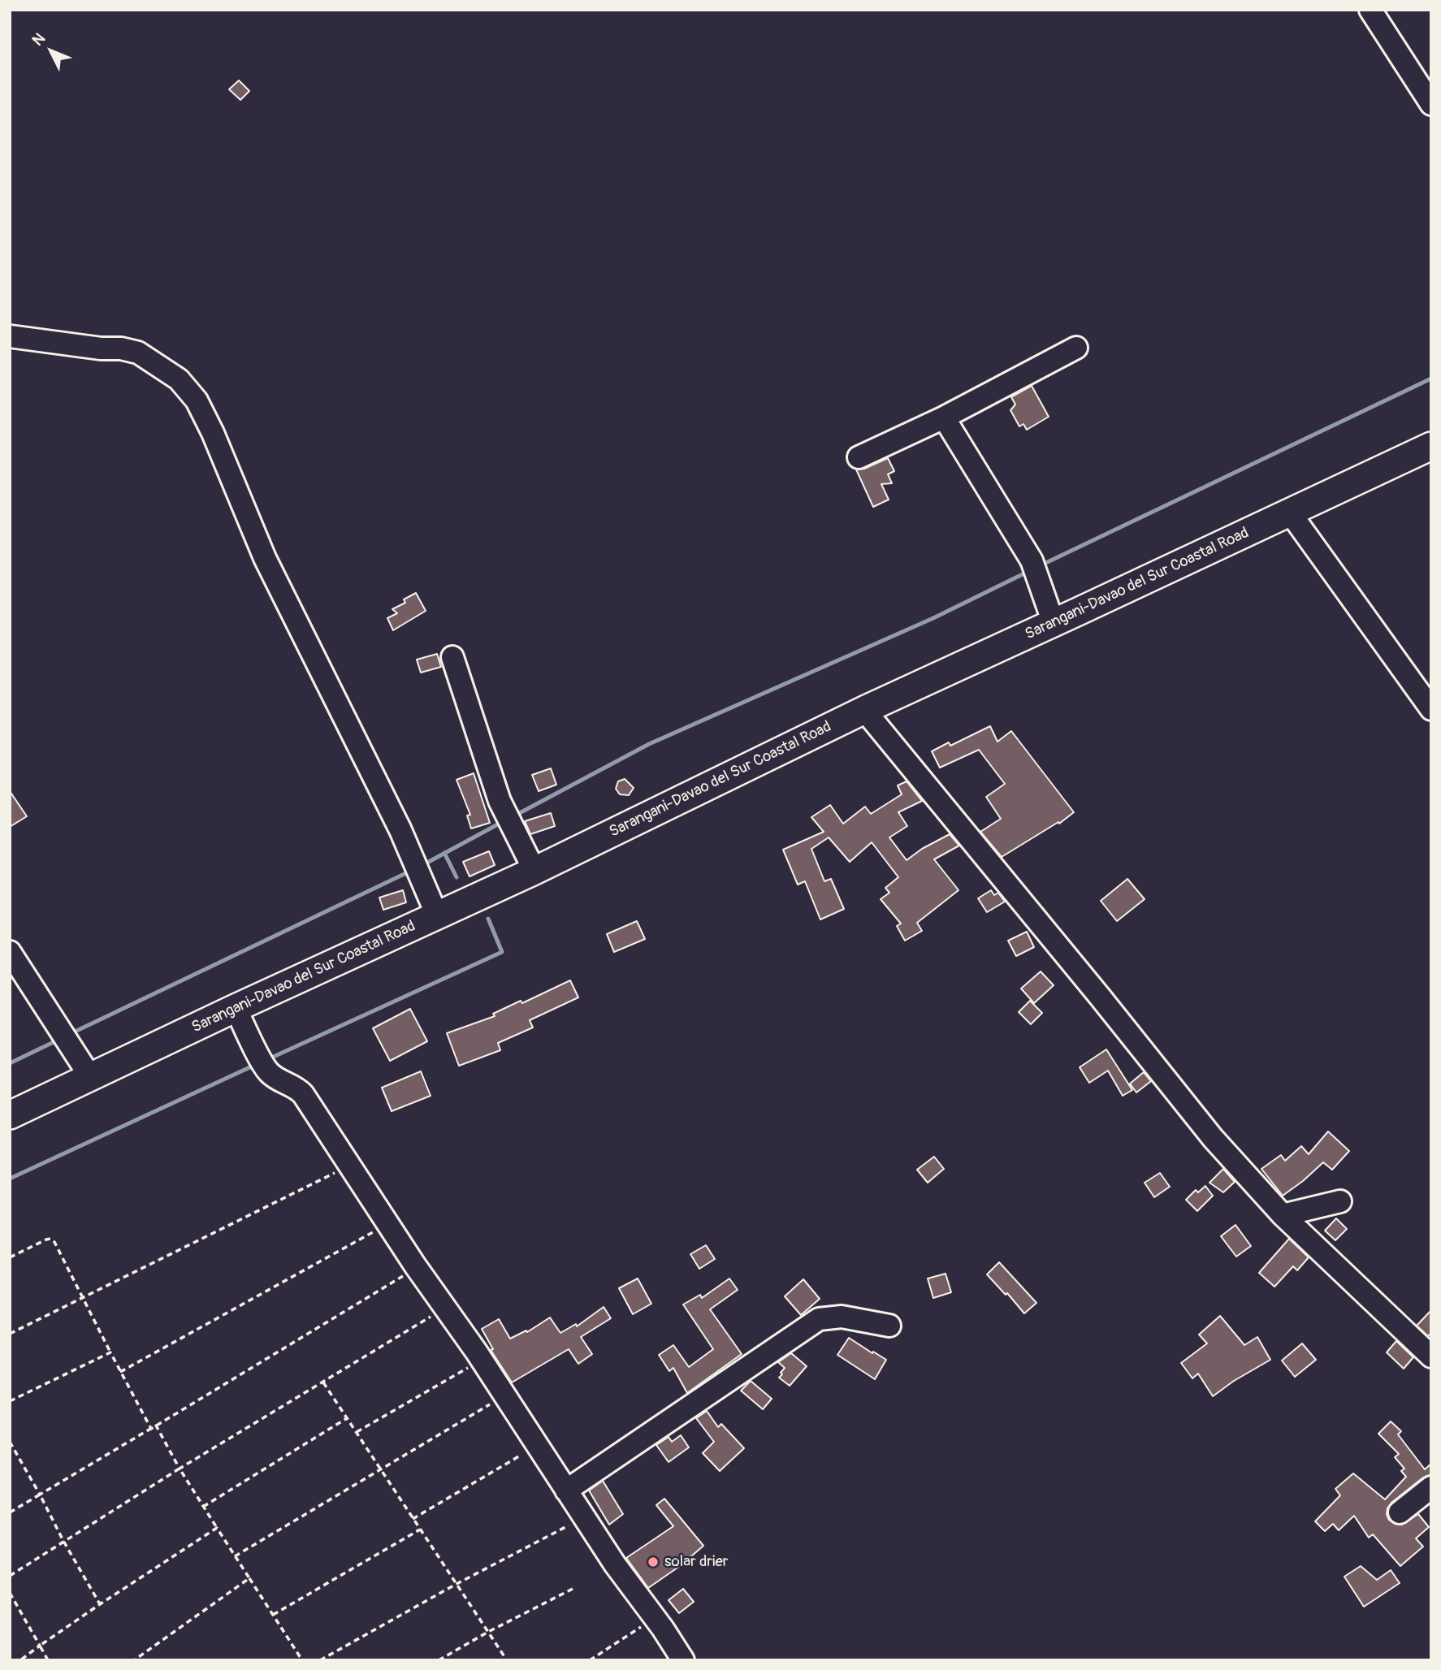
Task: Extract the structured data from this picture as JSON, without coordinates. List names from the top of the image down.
{
  "streets": {
    "main road": ["Sarangani-Davao del Sur Coastal Road"]
  },
  "places": ["solar drier"],
  "north": "top left"
}
